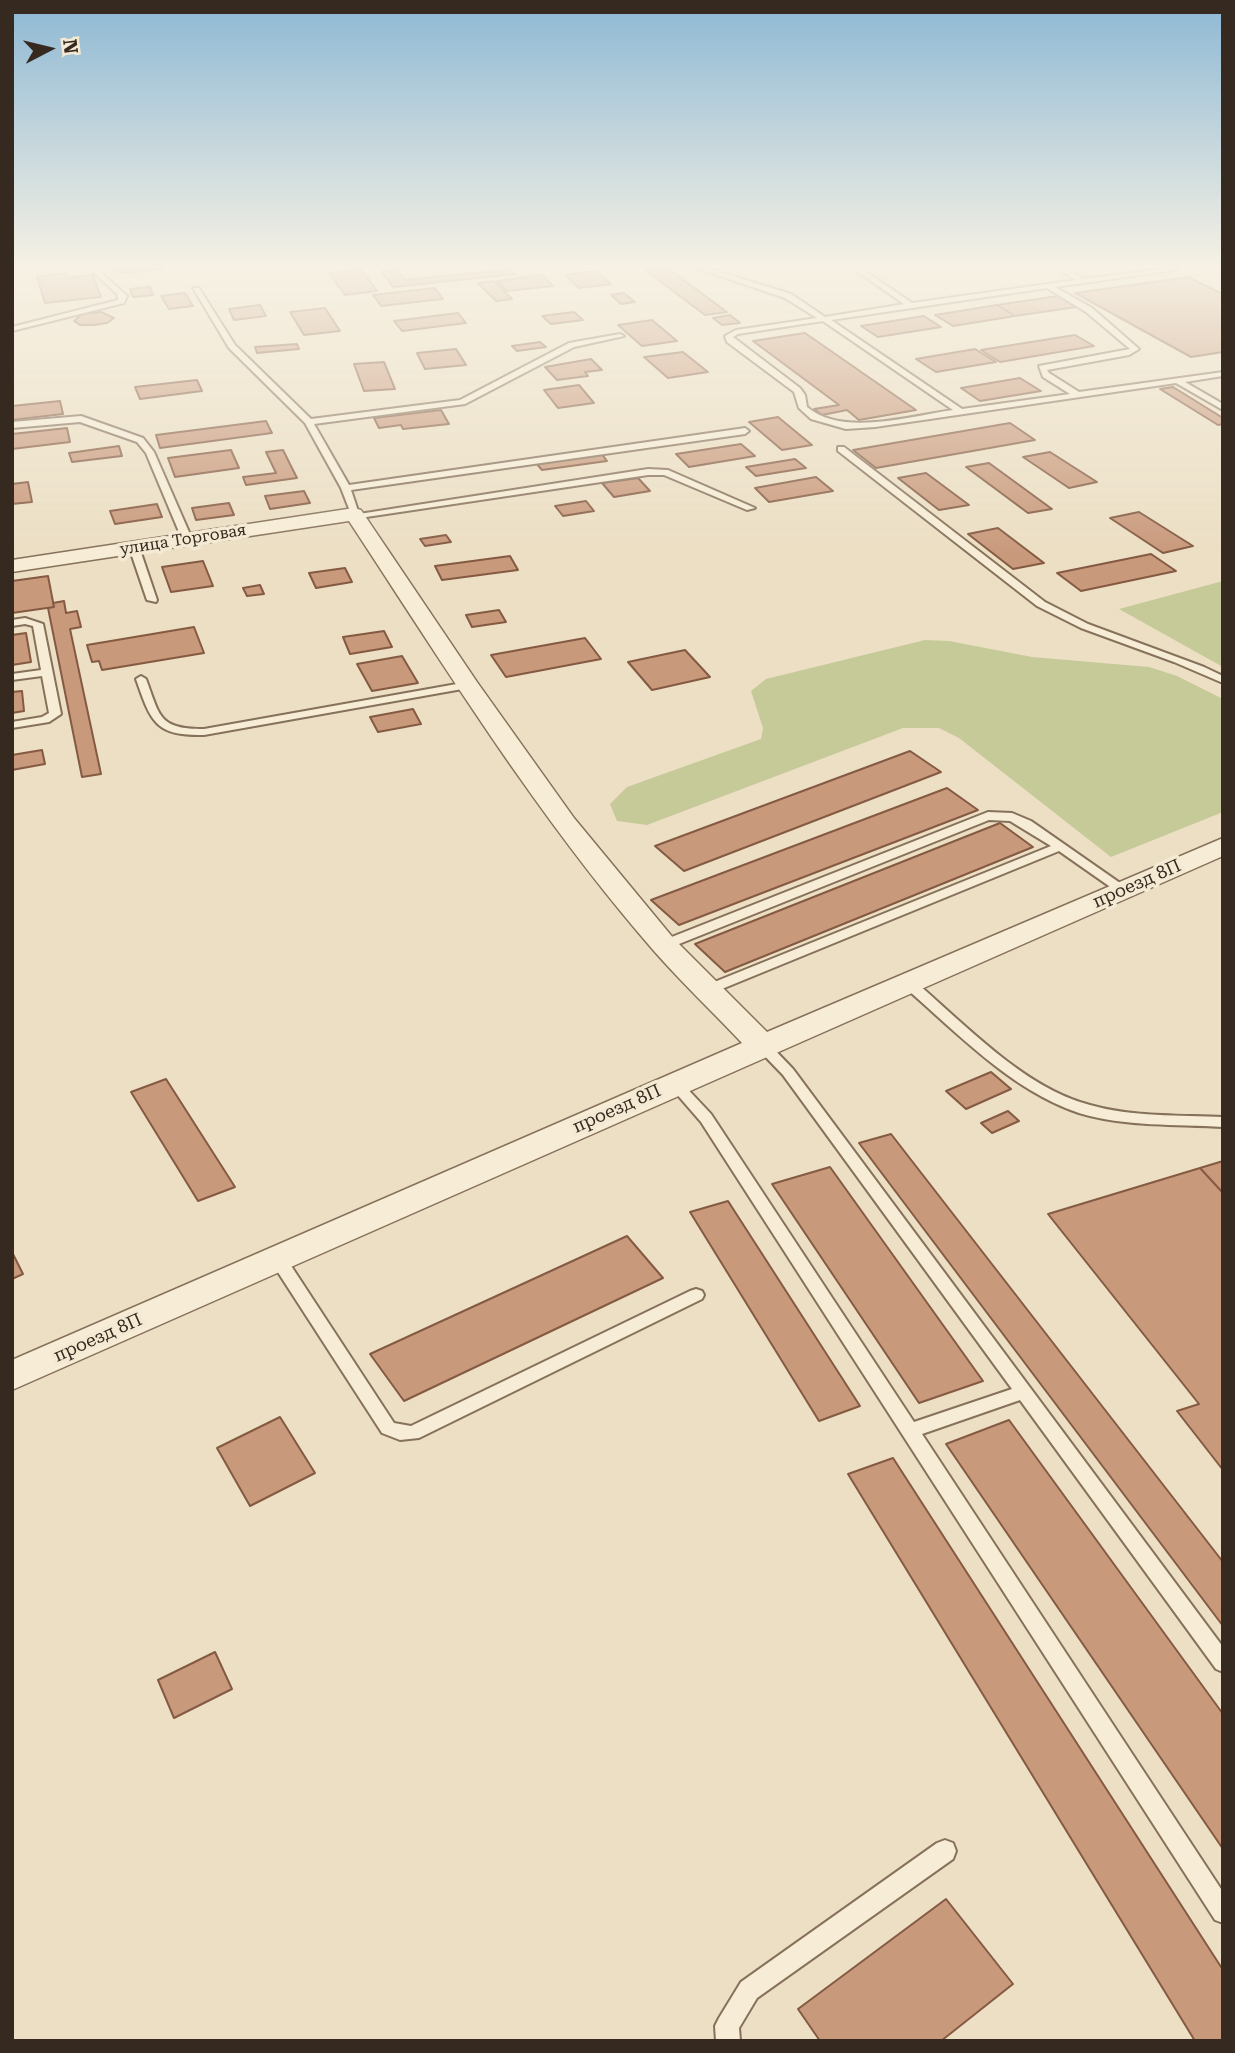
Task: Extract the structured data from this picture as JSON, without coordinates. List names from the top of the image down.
{
  "streets": {
    "street": ["улица Торговая", "проезд 8П"]
  },
  "north": "right"
}
